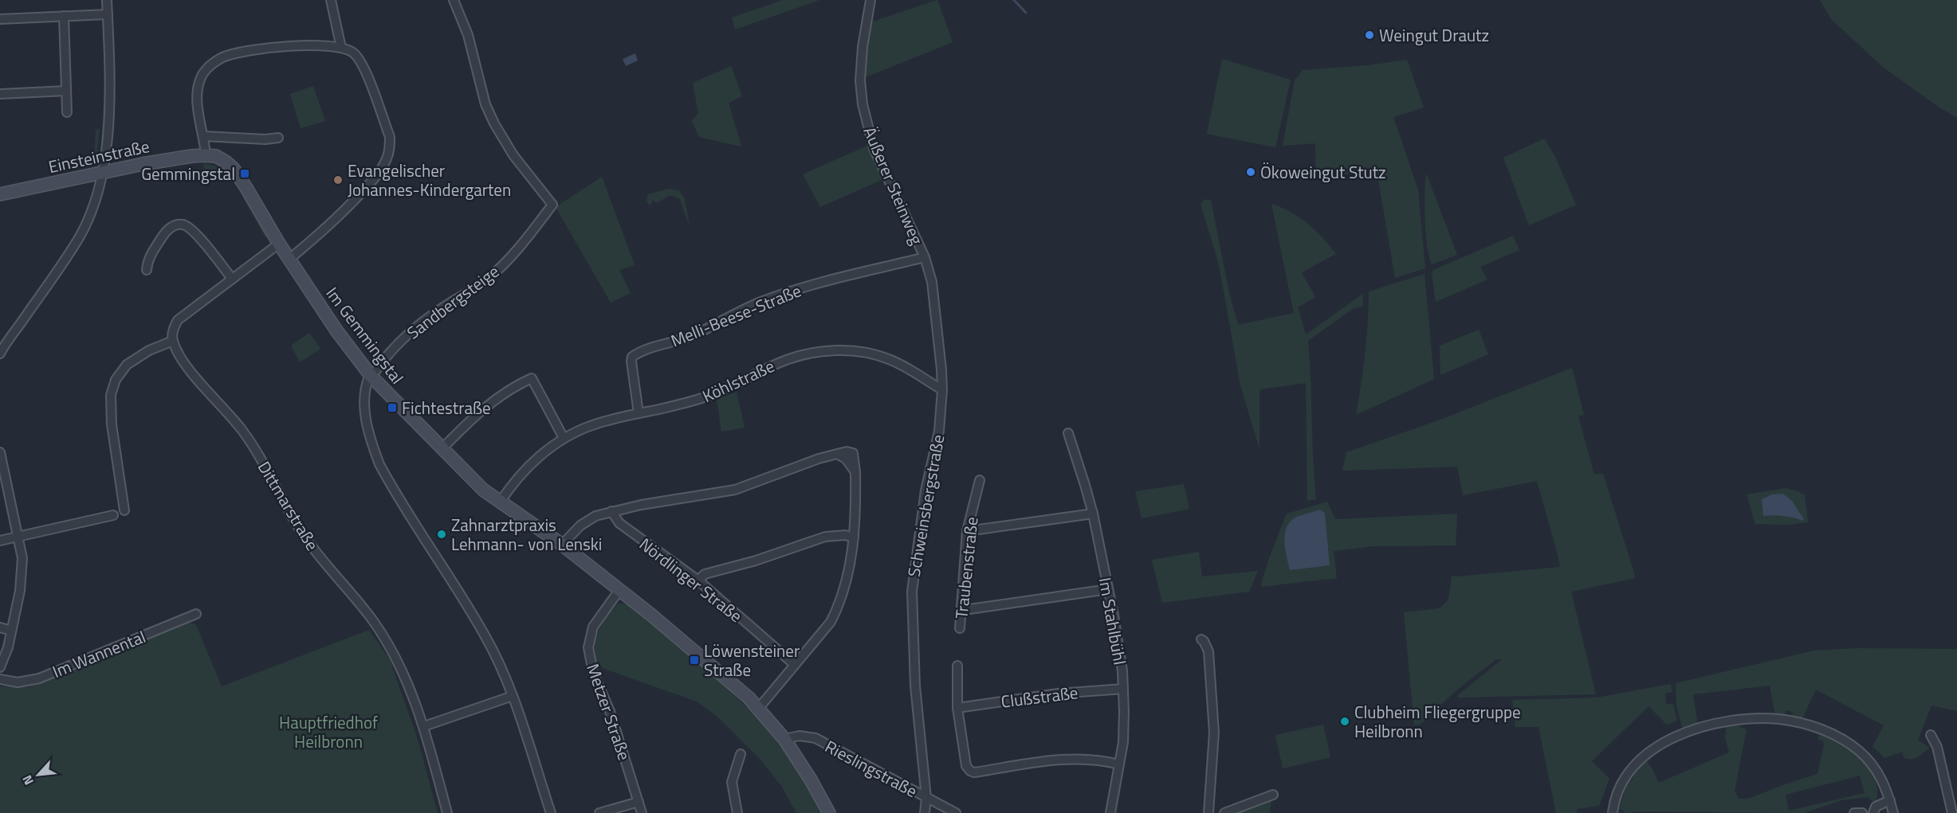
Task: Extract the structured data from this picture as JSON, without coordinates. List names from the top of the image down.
{
  "streets": {
    "street": [
      "Einsteinstraße",
      "Äußerer Steinweg",
      "Sandbergsteige",
      "Melli-Beese-Straße",
      "Im Gemmingstal",
      "Köhlstraße",
      "Dittmarstraße",
      "Schweinsbergstraße",
      "Traubenstraße",
      "Nördlinger Straße",
      "Im Stahlbühl",
      "Im Wannental",
      "Clußstraße",
      "Metzer Straße",
      "Rieslingstraße"
    ]
  },
  "crossings": [
    ["Einsteinstraße", "Im Gemmingstal"],
    ["Äußerer Steinweg", "Melli-Beese-Straße"],
    ["Äußerer Steinweg", "Schweinsbergstraße"],
    ["Sandbergsteige", "Im Gemmingstal"],
    ["Melli-Beese-Straße", "Köhlstraße"],
    ["Melli-Beese-Straße", "Schweinsbergstraße"],
    ["Im Gemmingstal", "Köhlstraße"],
    ["Im Gemmingstal", "Metzer Straße"],
    ["Im Gemmingstal", "Rieslingstraße"],
    ["Köhlstraße", "Schweinsbergstraße"],
    ["Schweinsbergstraße", "Rieslingstraße"],
    ["Im Stahlbühl", "Clußstraße"]
  ],
  "parks": ["Hauptfriedhof Heilbronn"],
  "places": {
    "other": [
      "Weingut Drautz",
      "Ökoweingut Stutz",
      "Evangelischer Johannes-Kindergarten",
      "Zahnarztpraxis Lehmann- von Lenski",
      "Clubheim Fliegergruppe Heilbronn"
    ],
    "transit": ["Gemmingstal", "Fichtestraße", "Löwensteiner Straße"]
  },
  "north": "bottom left"
}
